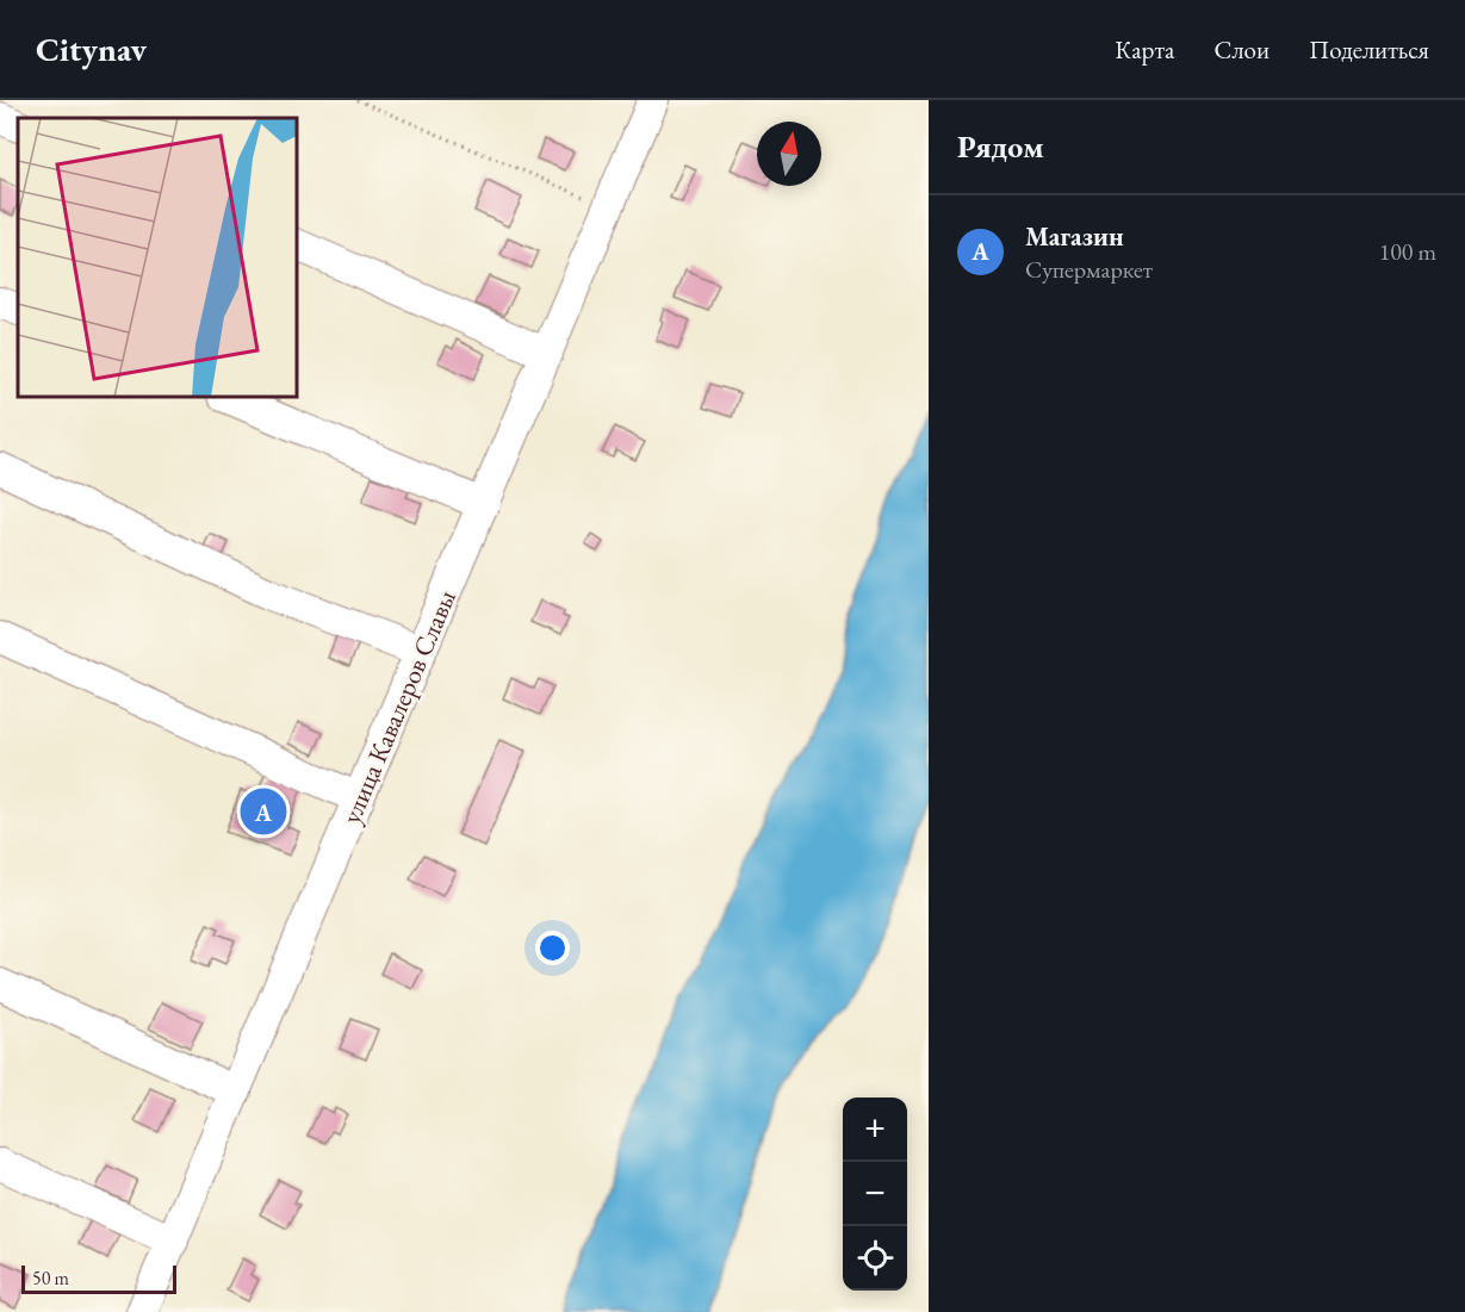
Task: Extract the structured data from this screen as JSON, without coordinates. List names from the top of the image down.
{
  "streets": {
    "street": ["улица Кавалеров Славы"]
  },
  "scale_bar": "50 m",
  "north": "top",
  "page": {
    "header": "Citynav",
    "nav": ["Карта", "Слои", "Поделиться"],
    "heading": "Рядом",
    "list": [
      {
        "mark": "A",
        "name": "Магазин",
        "note": "Супермаркет",
        "value": "100 m"
      }
    ],
    "pins": "A",
    "map_buttons": ["+", "−"],
    "scale": "50 m"
  }
}
